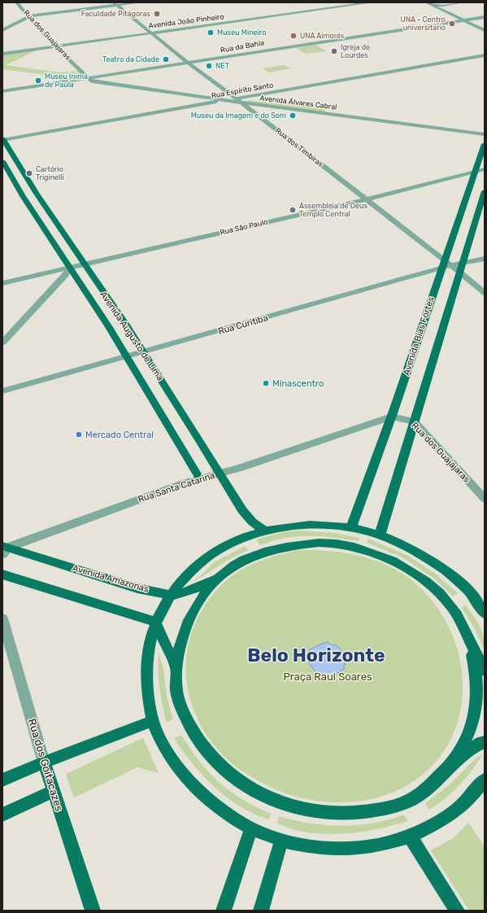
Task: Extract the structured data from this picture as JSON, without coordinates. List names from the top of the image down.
{
  "streets": {
    "main road": [
      "Avenida Augusto de Lima",
      "Avenida Bias Fortes",
      "Avenida Amazonas",
      "Rua dos Goitacazes"
    ],
    "street": [
      "Avenida João Pinheiro",
      "Rua dos Guajajaras",
      "Rua da Bahia",
      "Rua Espírito Santo",
      "Avenida Álvares Cabral",
      "Rua dos Timbiras",
      "Rua São Paulo",
      "Rua Curitiba",
      "Rua Santa Catarina"
    ]
  },
  "crossings": [
    ["Avenida João Pinheiro", "Rua dos Guajajaras"],
    ["Avenida João Pinheiro", "Rua dos Timbiras"],
    ["Rua dos Guajajaras", "Rua da Bahia"],
    ["Rua dos Guajajaras", "Avenida Álvares Cabral"],
    ["Rua dos Guajajaras", "Avenida Bias Fortes"],
    ["Rua dos Guajajaras", "Rua Santa Catarina"],
    ["Rua da Bahia", "Avenida Álvares Cabral"],
    ["Rua da Bahia", "Rua dos Timbiras"],
    ["Rua Espírito Santo", "Avenida Álvares Cabral"],
    ["Rua Espírito Santo", "Rua dos Timbiras"],
    ["Rua Espírito Santo", "Avenida Augusto de Lima"],
    ["Avenida Álvares Cabral", "Rua dos Timbiras"],
    ["Rua dos Timbiras", "Rua São Paulo"],
    ["Rua dos Timbiras", "Rua Curitiba"],
    ["Rua dos Timbiras", "Avenida Bias Fortes"],
    ["Rua São Paulo", "Avenida Augusto de Lima"],
    ["Rua São Paulo", "Avenida Bias Fortes"],
    ["Rua Curitiba", "Avenida Augusto de Lima"],
    ["Rua Curitiba", "Avenida Bias Fortes"],
    ["Avenida Augusto de Lima", "Rua Santa Catarina"],
    ["Avenida Bias Fortes", "Rua Santa Catarina"],
    ["Rua Santa Catarina", "Avenida Amazonas"]
  ],
  "districts": ["Belo Horizonte"],
  "parks": ["Praça Raul Soares"],
  "places": [
    "Faculdade Pitágoras",
    "UNA - Centro universitário",
    "Museu Mineiro",
    "UNA Aimorés",
    "Igreja de Lourdes",
    "Teatro da Cidade",
    "NET",
    "Museu Inimá de Paula",
    "Museu da Imagem e do Som",
    "Cartório Triginelli",
    "Assembleia de Deus Templo Central",
    "Minascentro",
    "Mercado Central"
  ]
}
